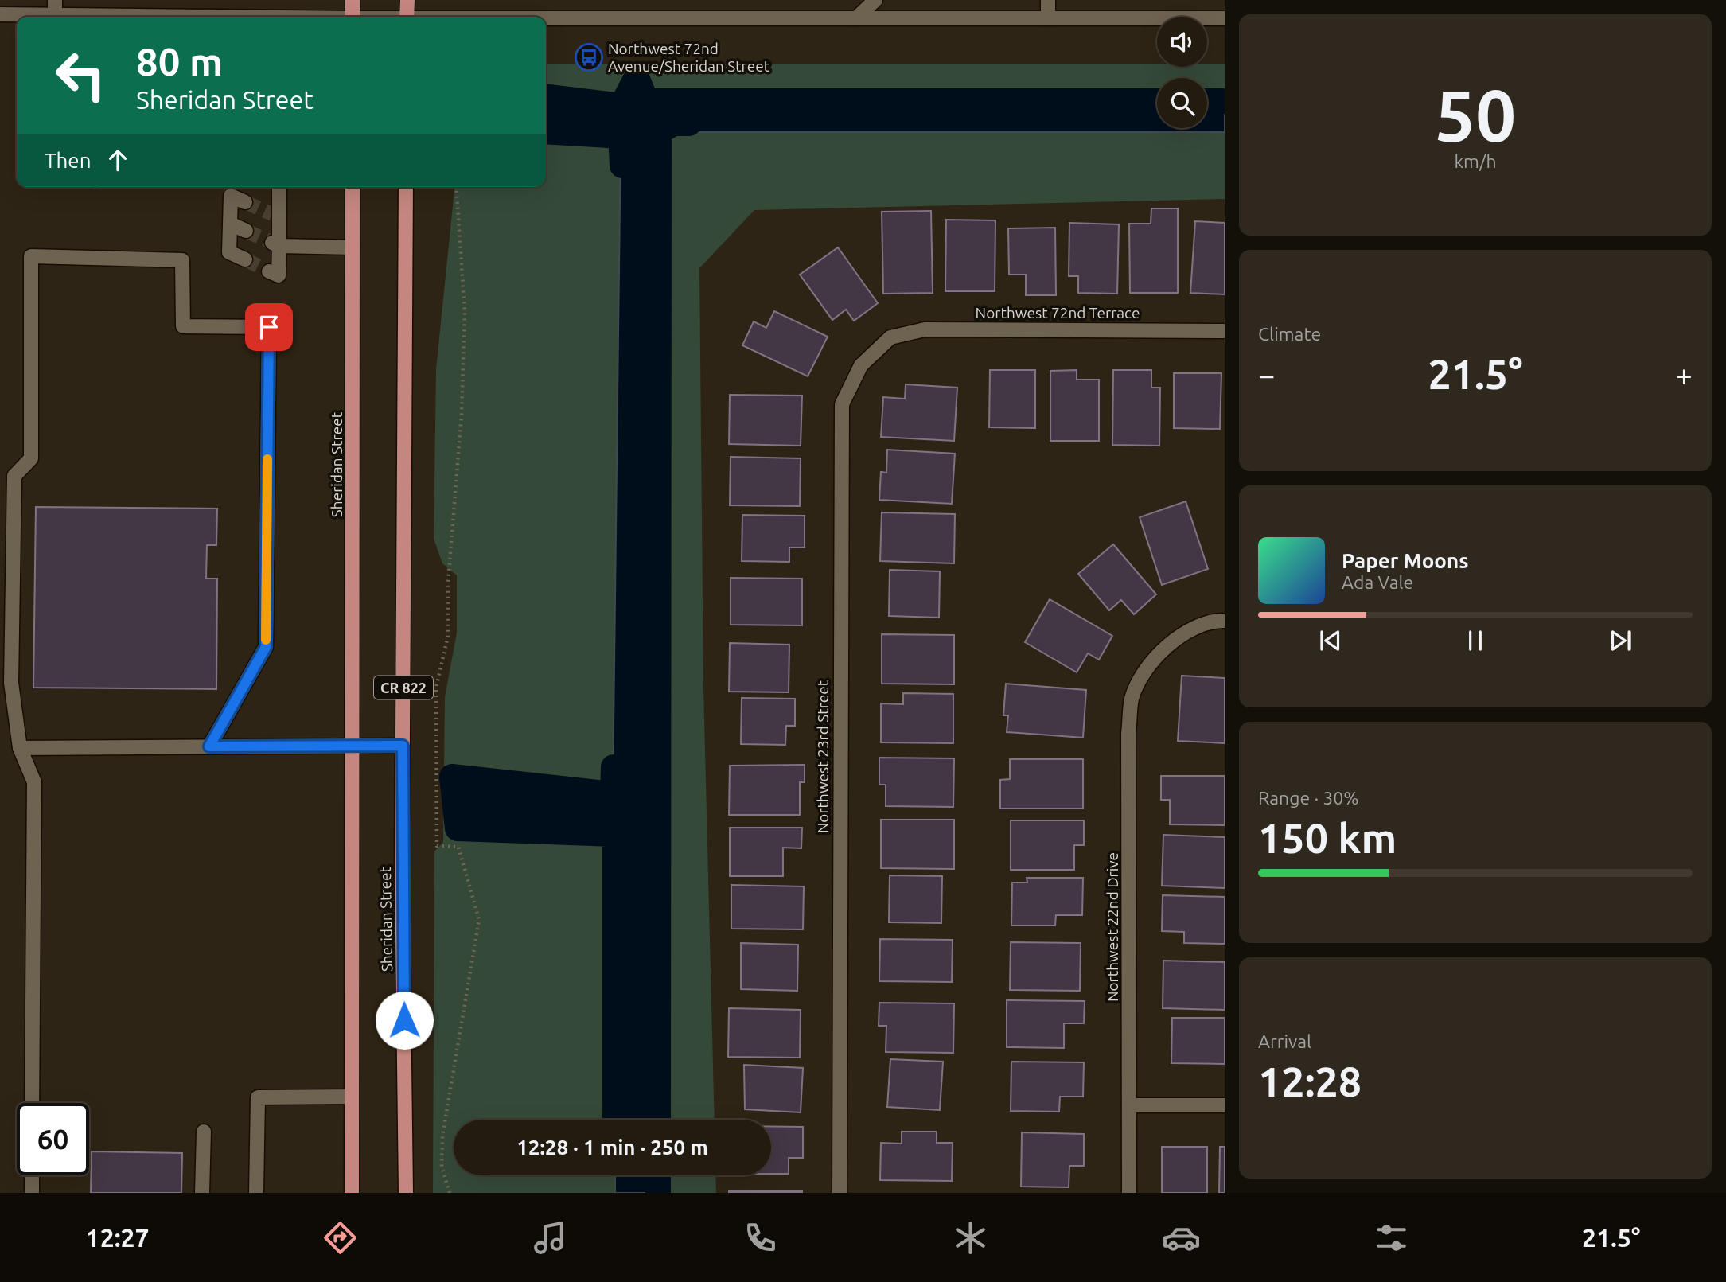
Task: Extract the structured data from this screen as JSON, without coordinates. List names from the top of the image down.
{
  "streets": {
    "main road": ["Sheridan Street", "CR 822"],
    "street": ["Northwest 72nd Terrace", "Northwest 23rd Street", "Northwest 22nd Drive"]
  },
  "crossings": [
    ["Northwest 72nd Terrace", "Northwest 23rd Street"]
  ],
  "places": {
    "bus stop": ["Northwest 72nd Avenue/Sheridan Street"]
  },
  "page": {
    "tile": [
      ["50", "km/h"],
      "Climate",
      ["Range · 30%", "150 km"],
      ["Arrival", "12:28"]
    ],
    "turn": ["80 m", "Sheridan Street"],
    "then": "Then",
    "heat": ["−", "21.5°", "+"],
    "song": ["Paper Moons", "Ada Vale"],
    "limit": "60",
    "trip": "12:28 · 1 min · 250 m",
    "tabs": ["12:27", "21.5°"]
  }
}
